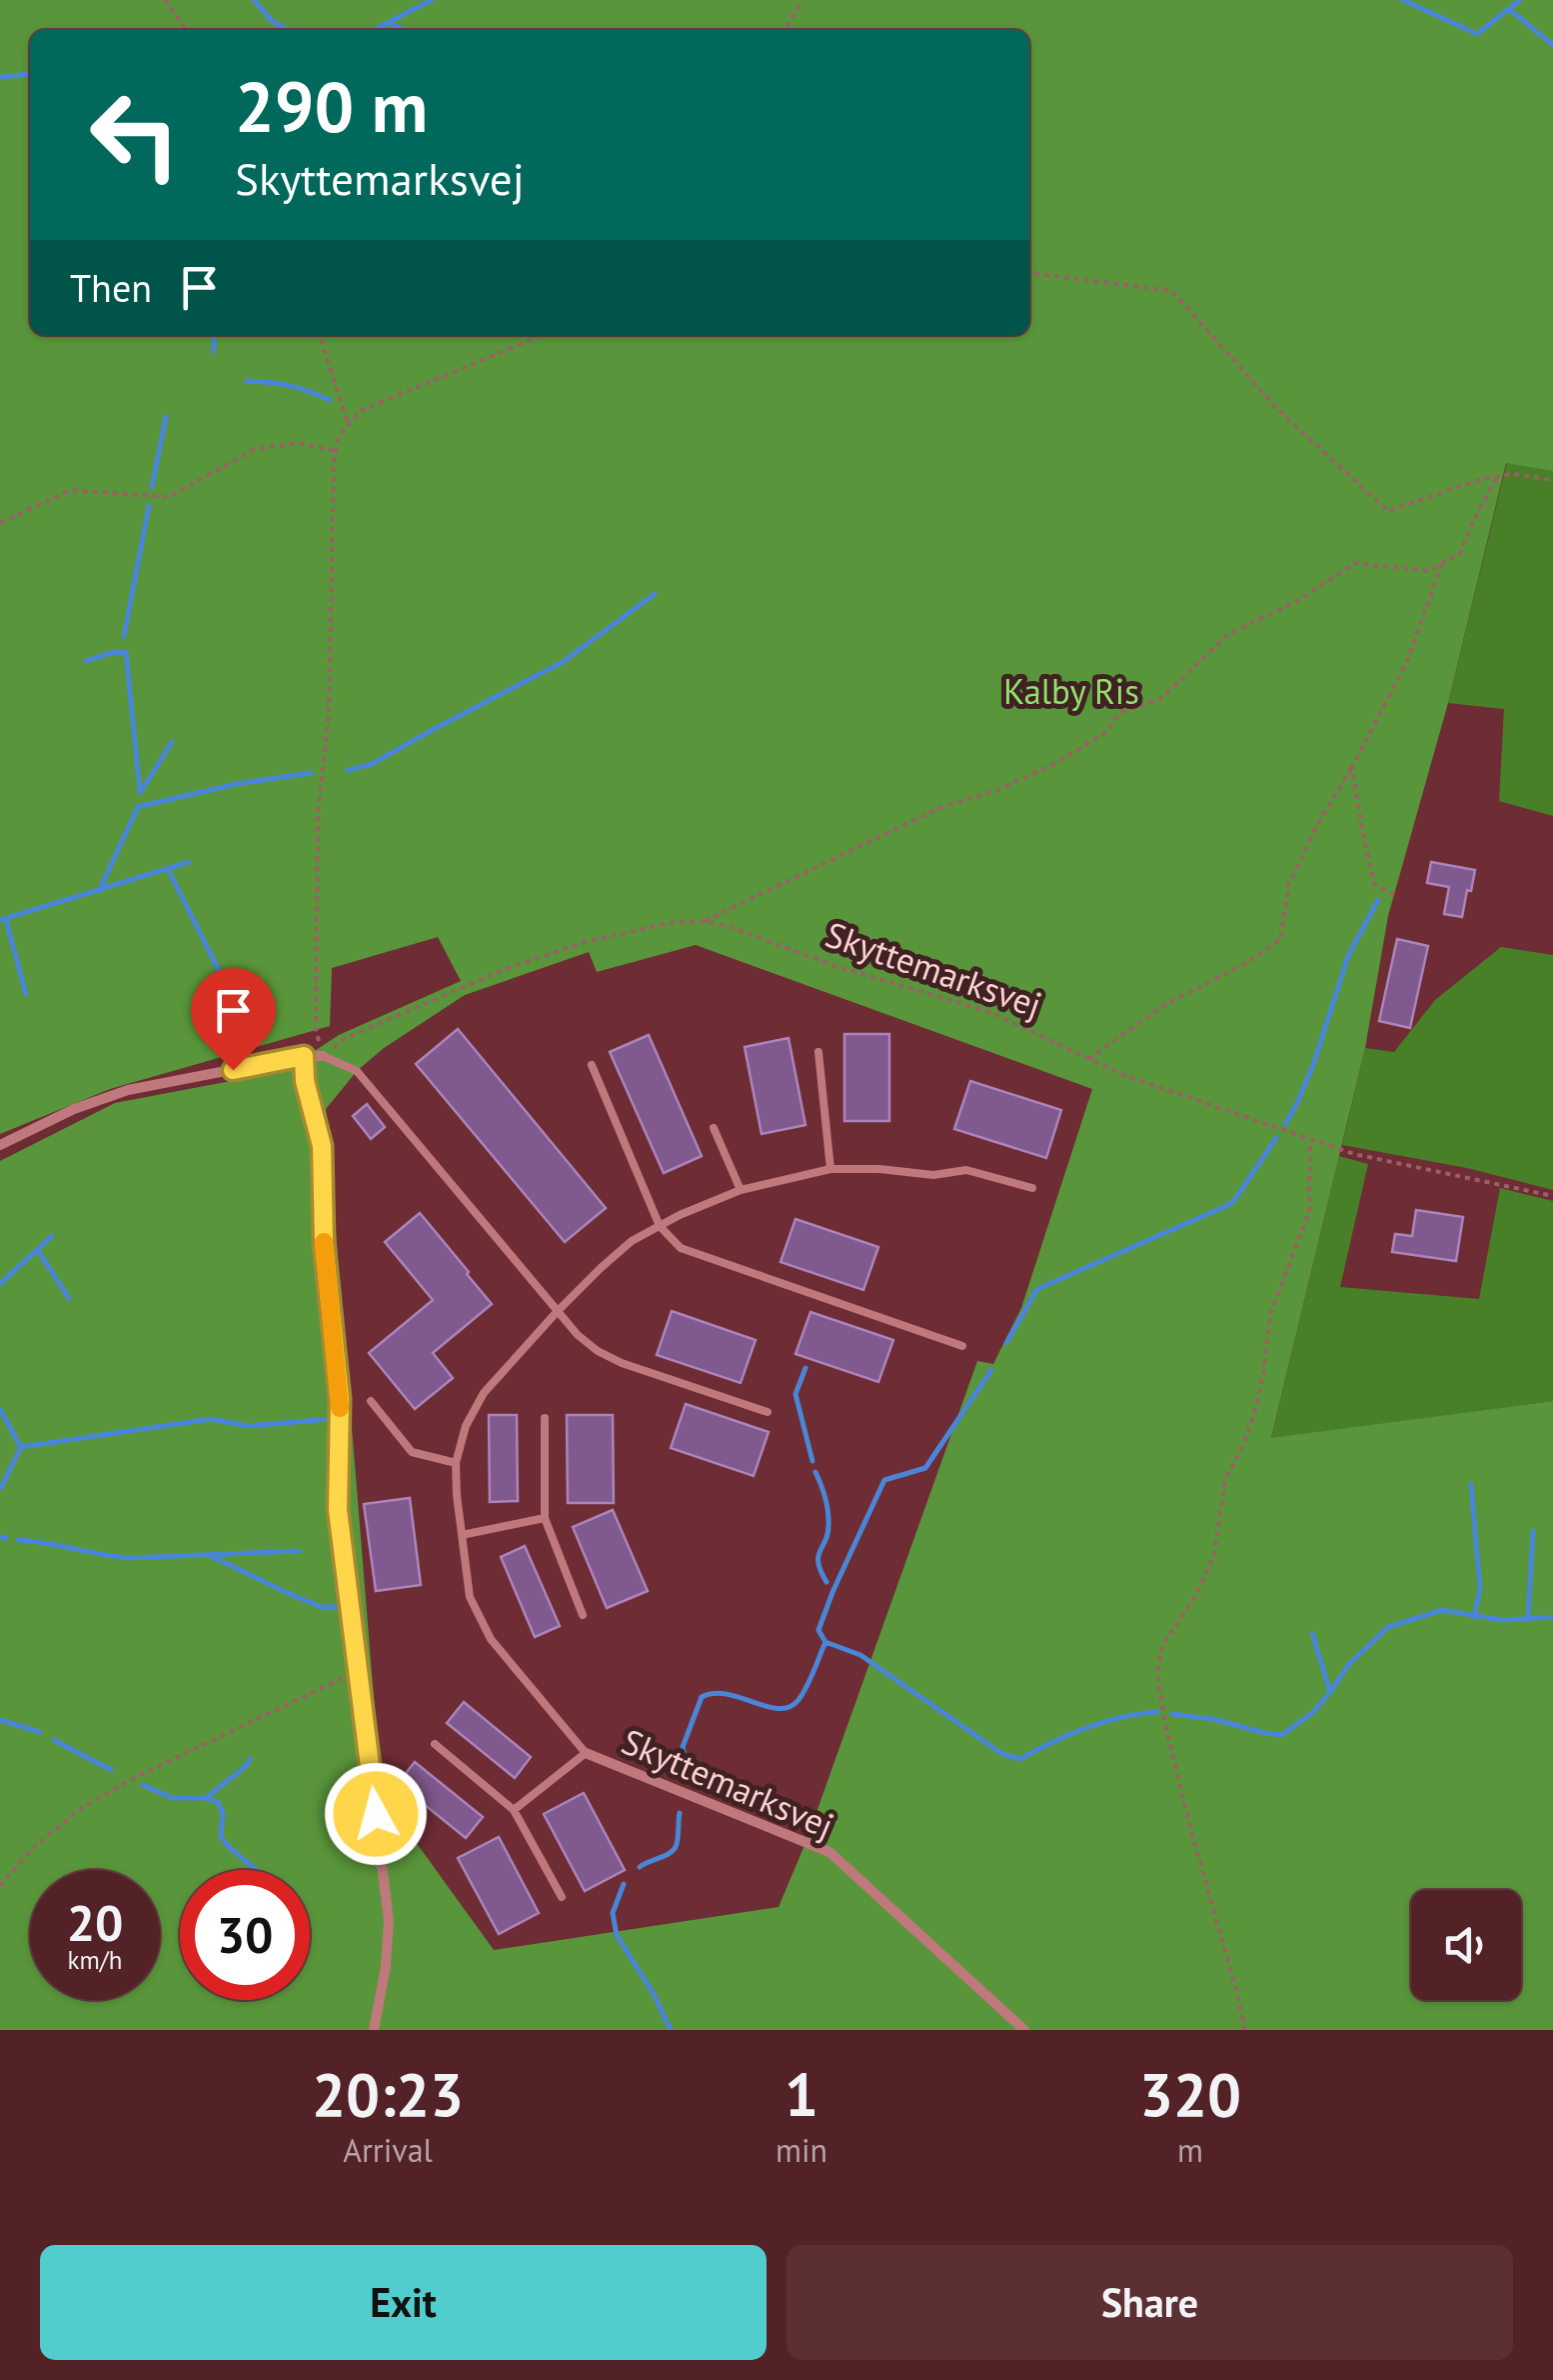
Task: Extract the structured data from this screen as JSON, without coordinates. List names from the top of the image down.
{
  "streets": {
    "street": ["Skyttemarksvej"]
  },
  "parks": ["Kalby Ris"],
  "page": {
    "turn": ["290 m", "Skyttemarksvej"],
    "then": "Then",
    "speed": "20 km/h",
    "limit": "30",
    "eta": [
      "20:23",
      "Arrival",
      "1",
      "min",
      "320",
      "m"
    ],
    "buttons": ["Exit", "Share"]
  }
}
